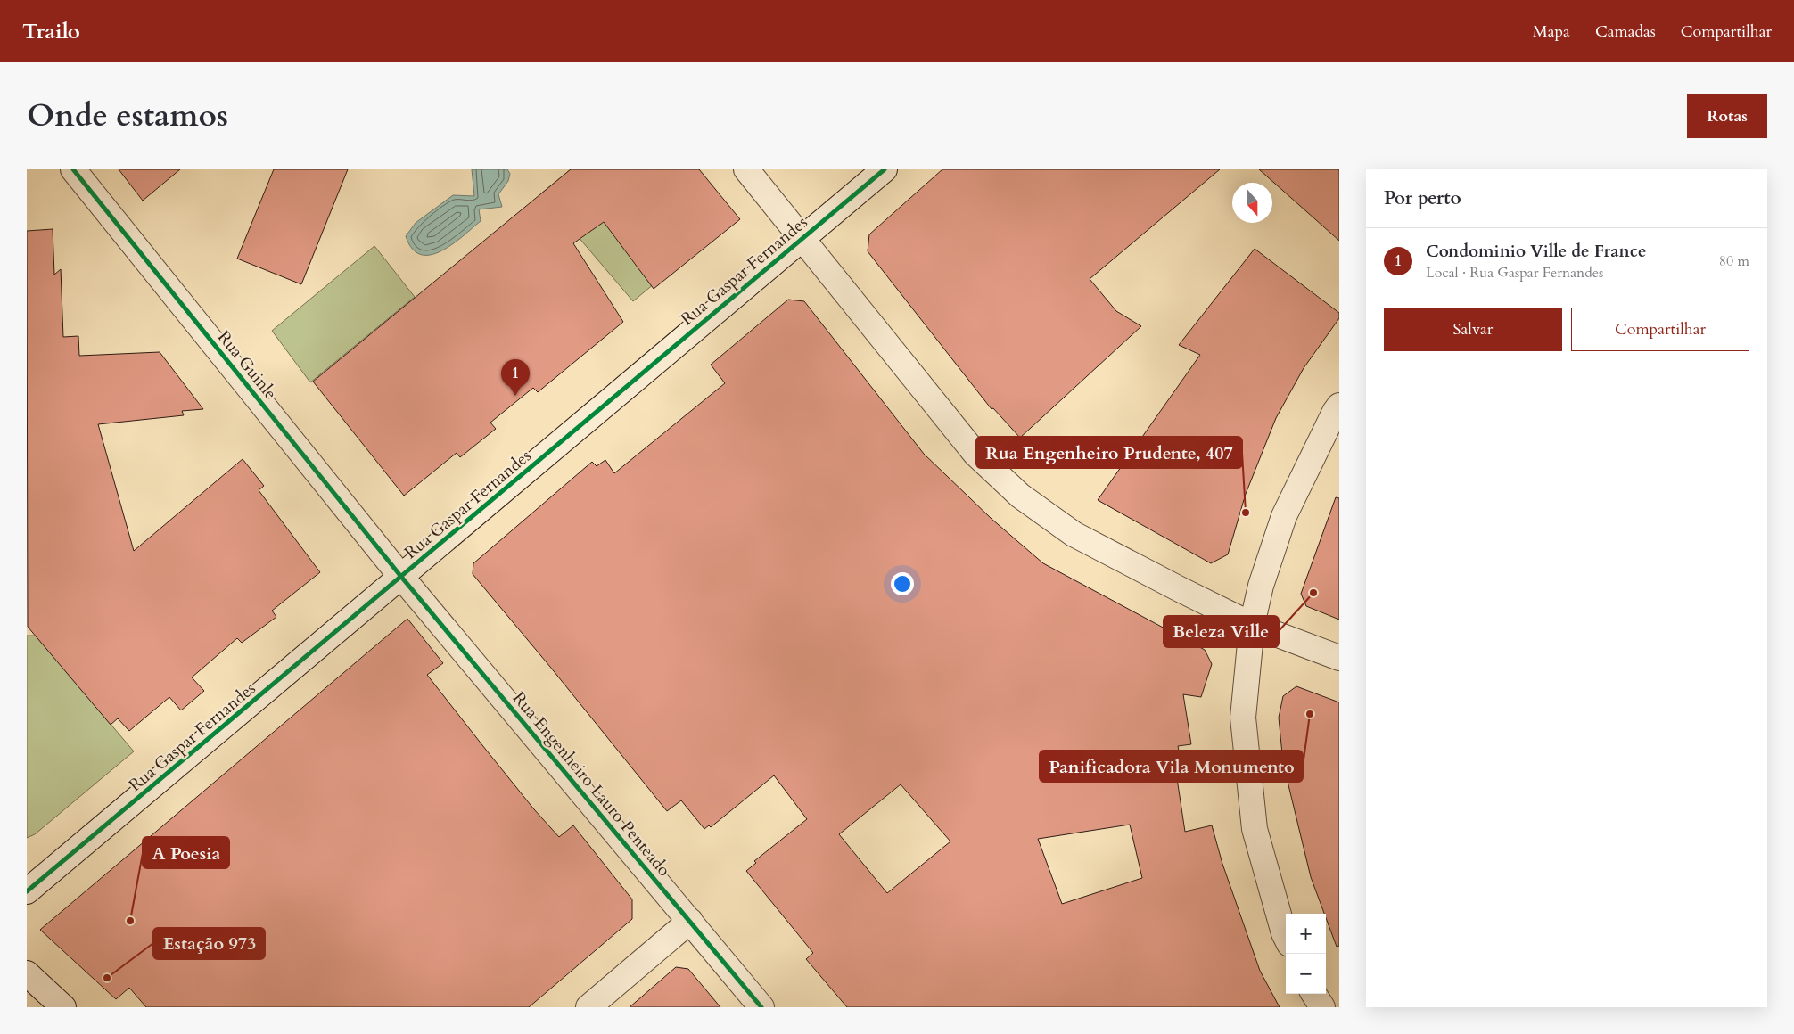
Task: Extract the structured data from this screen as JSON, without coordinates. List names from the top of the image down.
{
  "streets": {
    "street": ["Rua Gaspar Fernandes", "Rua Guinle", "Rua Engenheiro Lauro Penteado"]
  },
  "crossings": [
    ["Rua Gaspar Fernandes", "Rua Guinle"],
    ["Rua Gaspar Fernandes", "Rua Engenheiro Lauro Penteado"],
    ["Rua Guinle", "Rua Engenheiro Lauro Penteado"]
  ],
  "places": [
    "Rua Engenheiro Prudente, 407",
    "Beleza Ville",
    "Panificadora Vila Monumento",
    "A Poesia",
    "Estação 973"
  ],
  "north": "bottom",
  "page": {
    "header": "Trailo",
    "nav": ["Mapa", "Camadas", "Compartilhar"],
    "title": "Onde estamos",
    "buttons": [
      "Rotas",
      ["Salvar", "Compartilhar"]
    ],
    "heading": "Por perto",
    "list": [
      {
        "mark": "1",
        "name": "Condominio Ville de France",
        "note": "Local · Rua Gaspar Fernandes",
        "value": "80 m"
      }
    ],
    "pins": "1",
    "map_buttons": ["+", "−"]
  }
}
